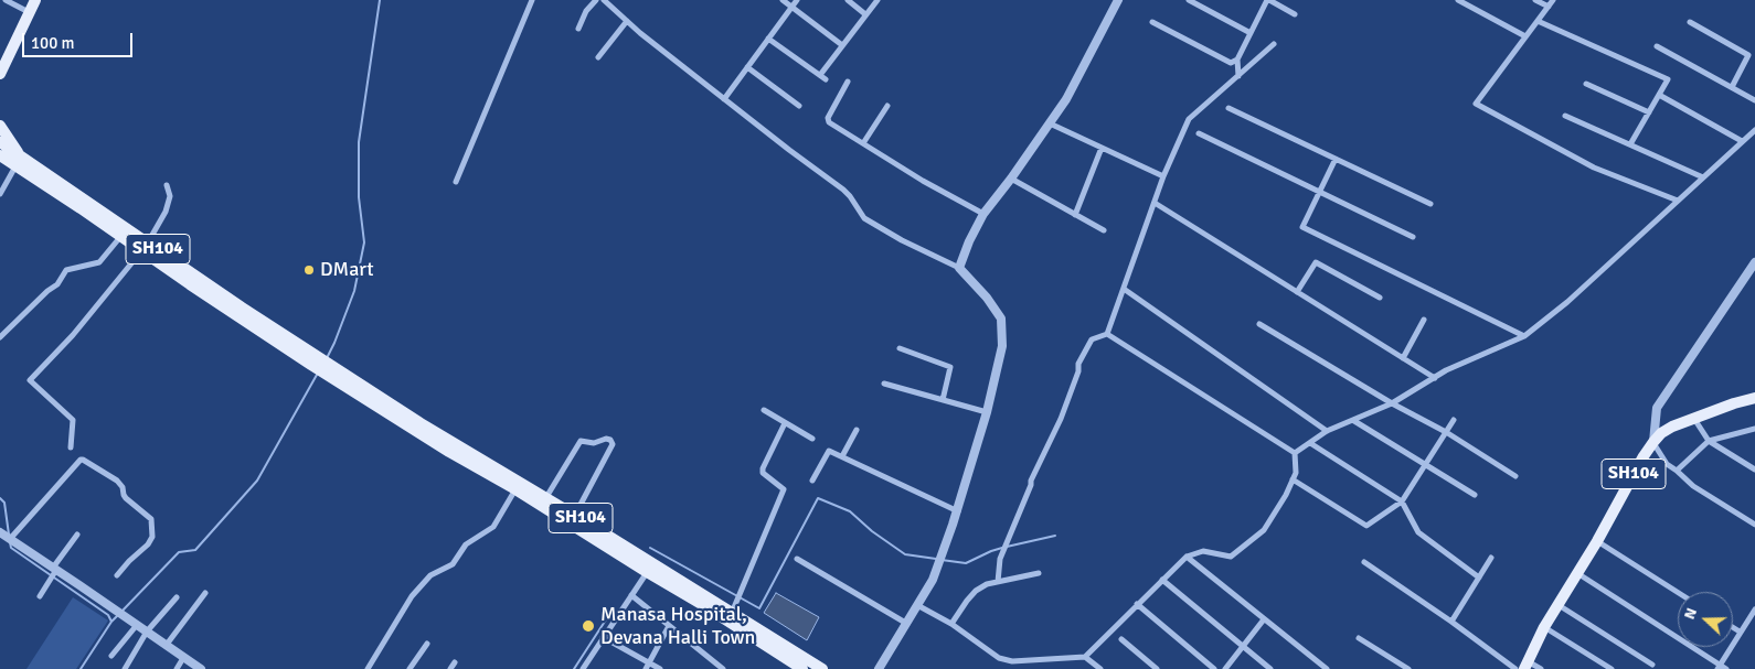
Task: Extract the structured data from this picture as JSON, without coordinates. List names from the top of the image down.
{
  "streets": {
    "main road": ["SH104"]
  },
  "places": ["DMart", "Manasa Hospital, Devana Halli Town"],
  "scale_bar": "100 m",
  "north": "left"
}
